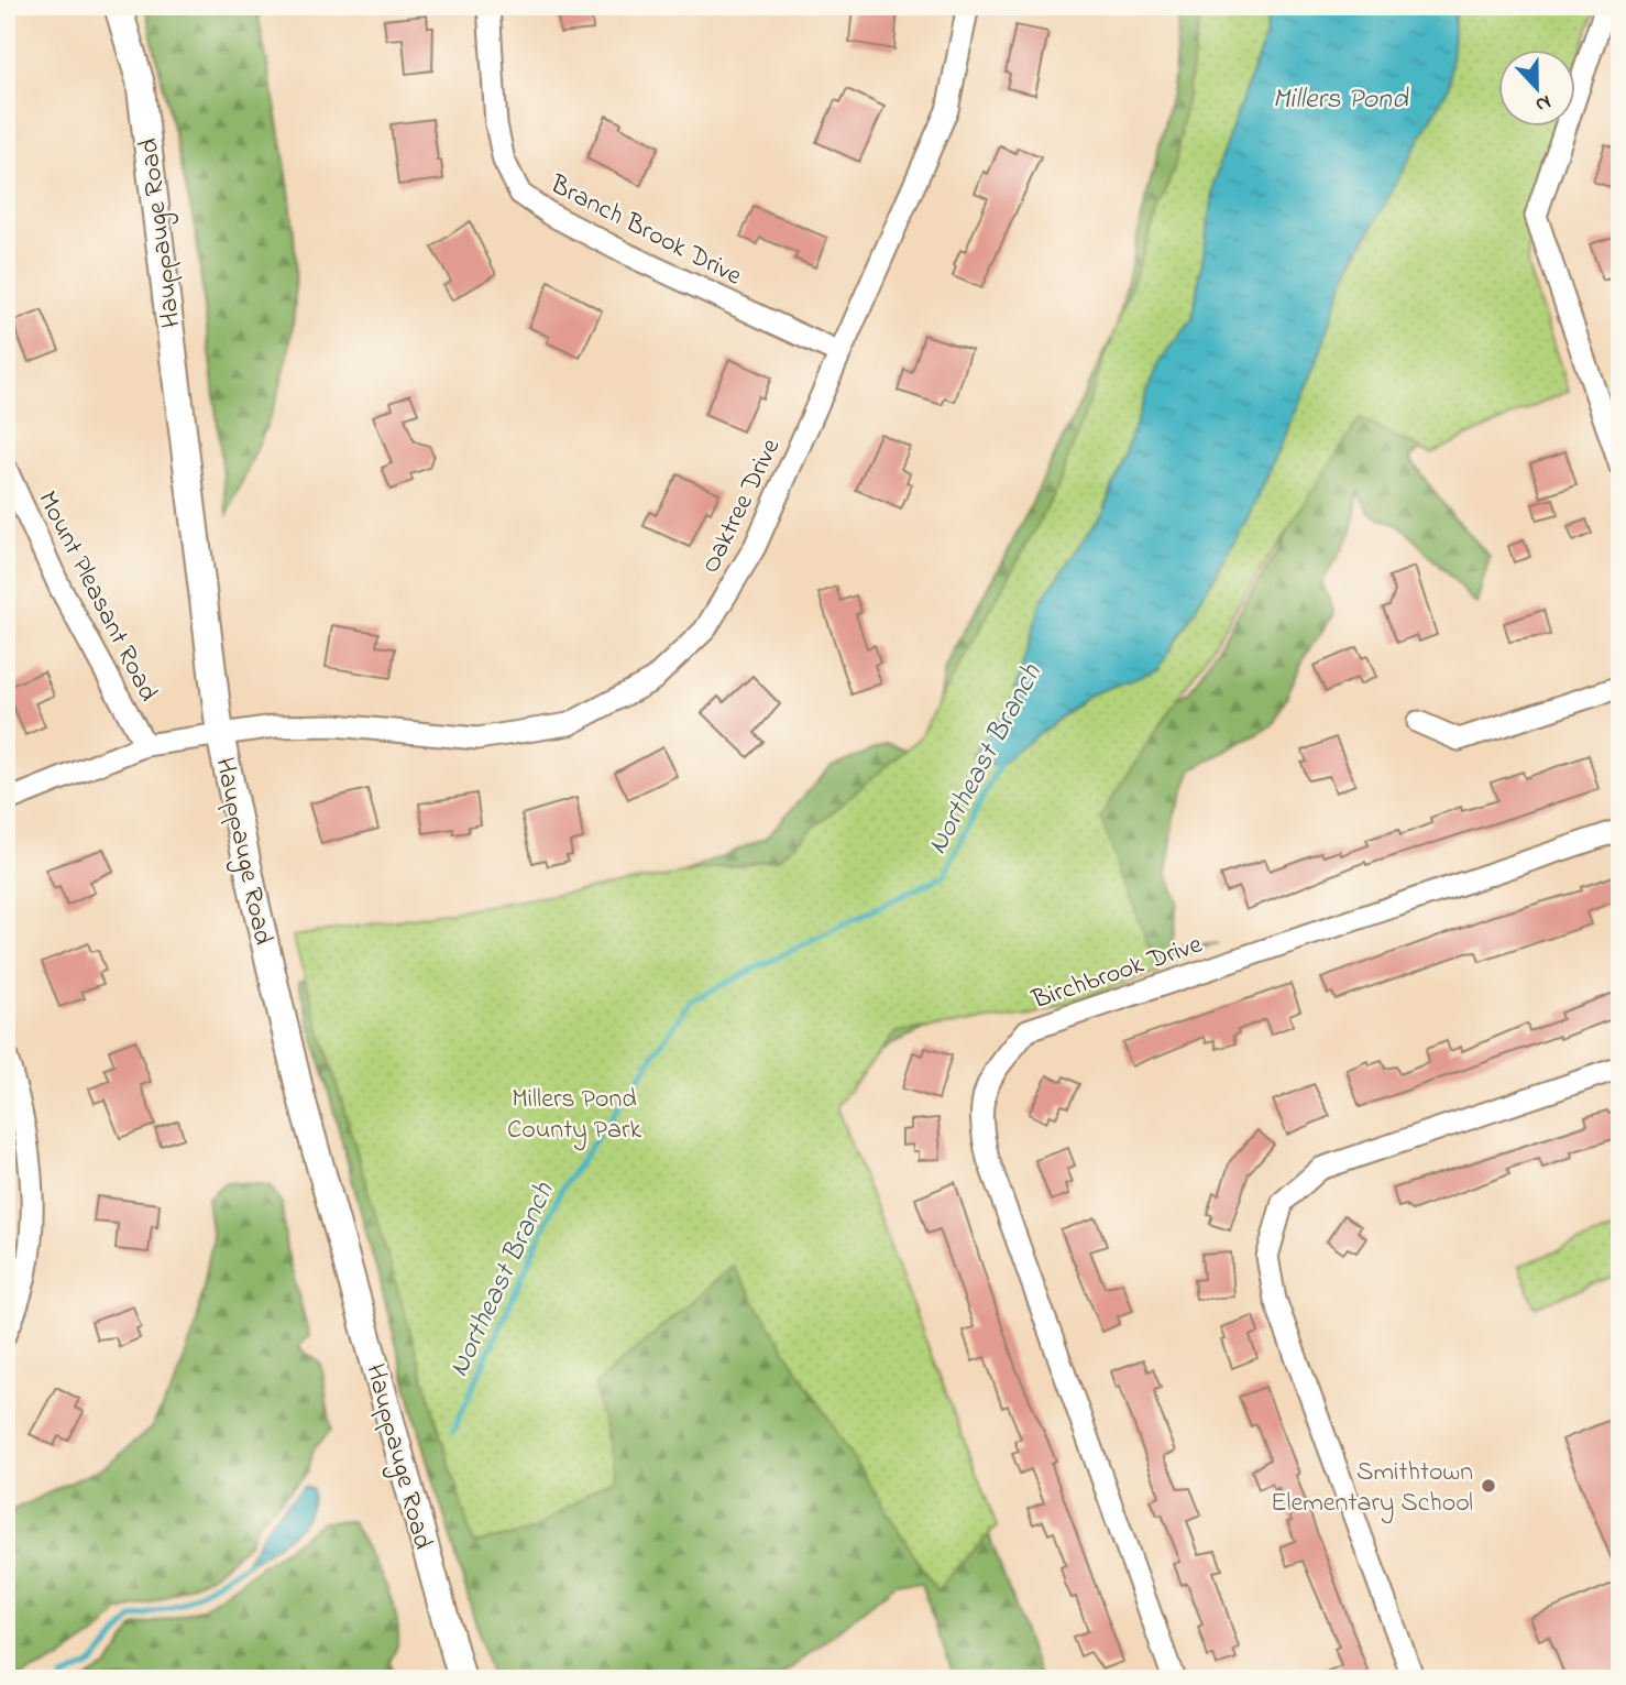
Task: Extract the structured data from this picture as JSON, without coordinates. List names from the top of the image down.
{
  "streets": {
    "main road": ["Hauppauge Road"],
    "street": [
      "Branch Brook Drive",
      "Oaktree Drive",
      "Mount Pleasant Road",
      "Birchbrook Drive"
    ]
  },
  "crossings": [
    ["Branch Brook Drive", "Oaktree Drive"],
    ["Hauppauge Road", "Oaktree Drive"],
    ["Oaktree Drive", "Mount Pleasant Road"]
  ],
  "water": ["Millers Pond", "Northeast Branch"],
  "parks": ["Millers Pond County Park"],
  "places": ["Smithtown Elementary School"],
  "north": "bottom"
}
